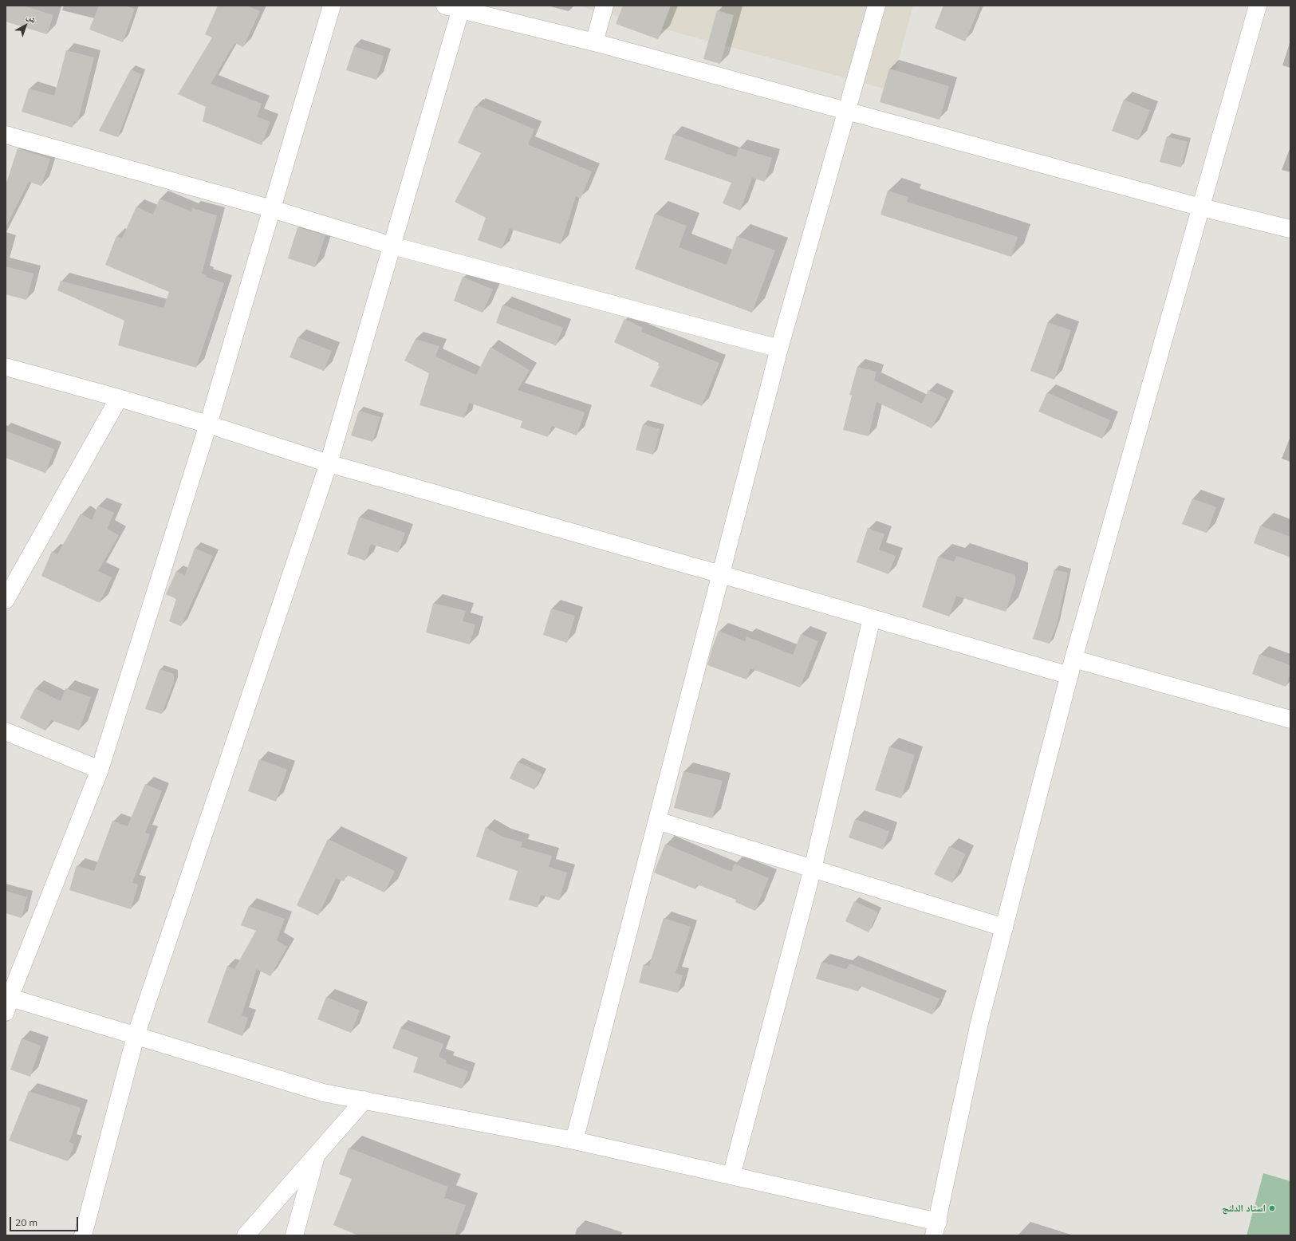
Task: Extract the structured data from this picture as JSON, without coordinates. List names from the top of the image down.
{
  "places": ["استاد الدلنج"],
  "scale_bar": "20 m",
  "north": "top right"
}
